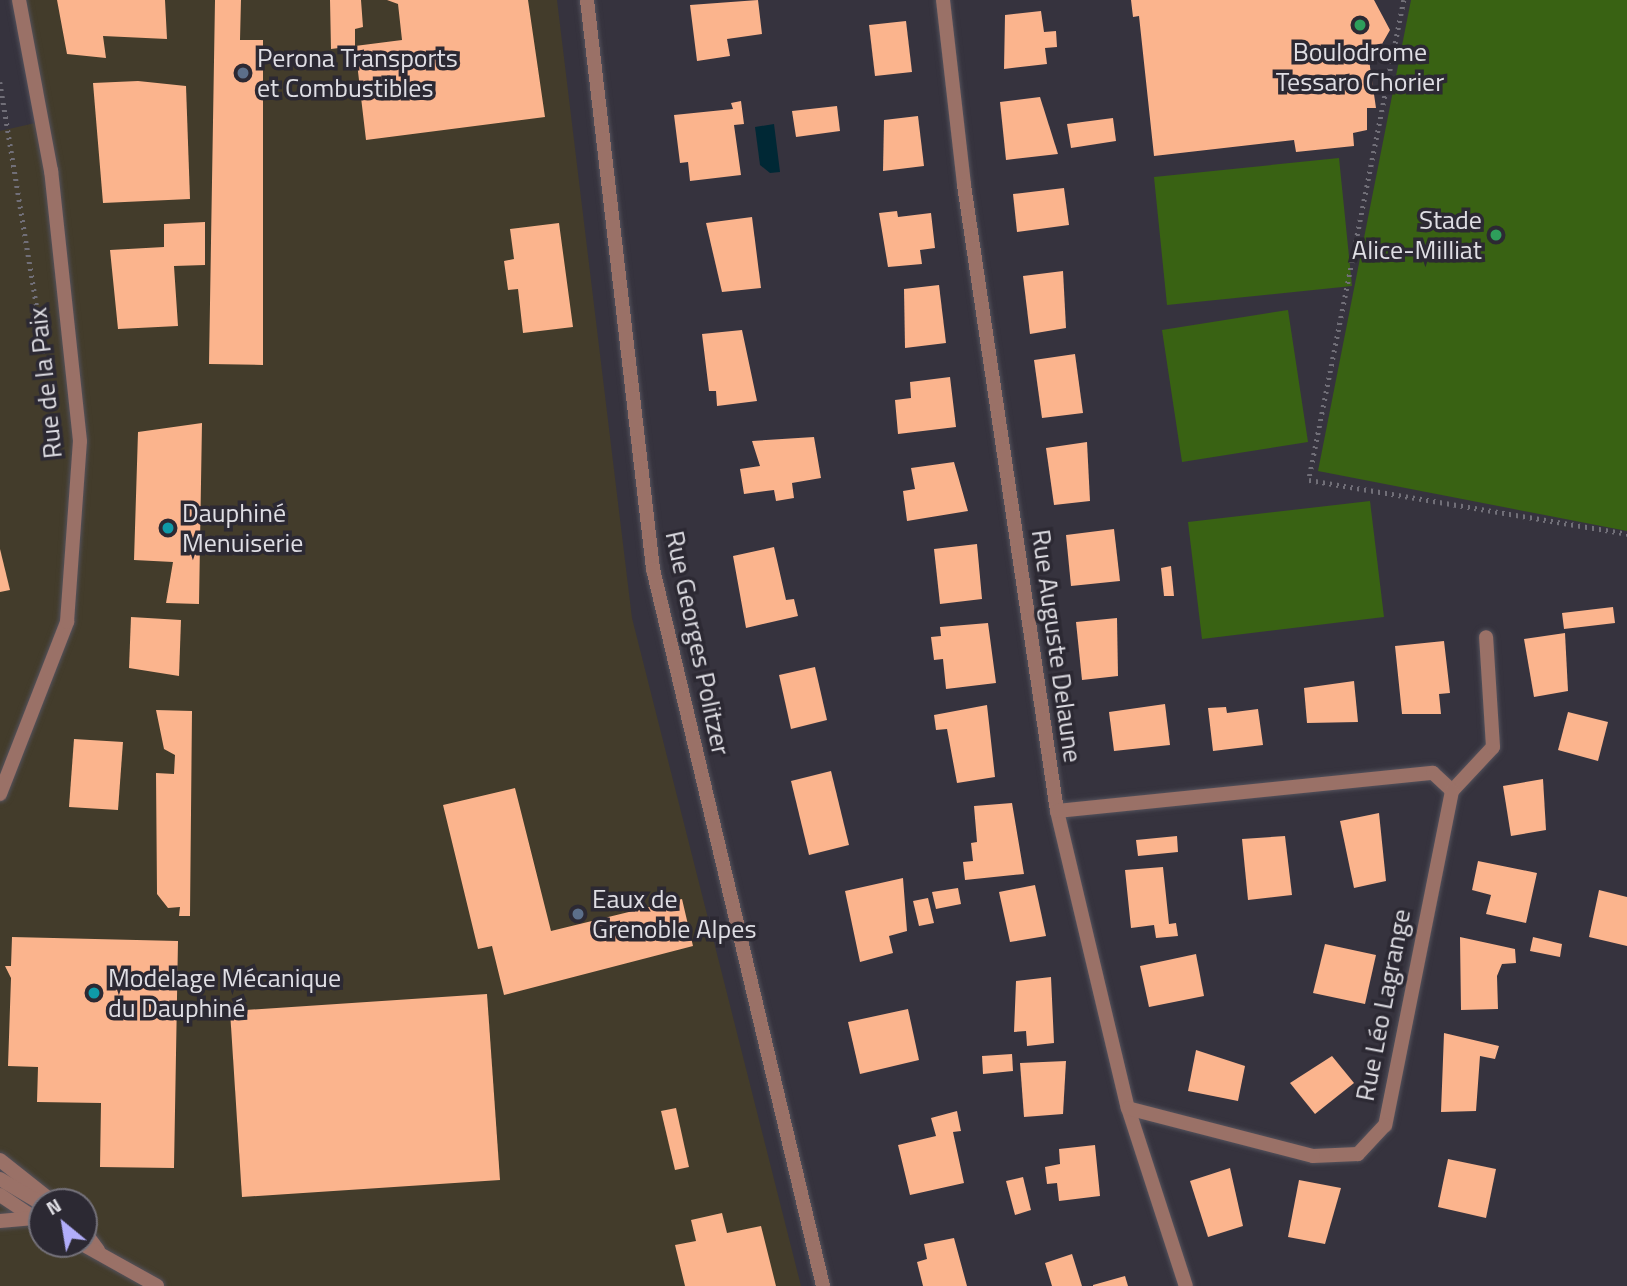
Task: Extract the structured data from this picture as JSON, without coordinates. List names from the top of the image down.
{
  "streets": {
    "street": [
      "Rue de la Paix",
      "Rue Georges Politzer",
      "Rue Auguste Delaune",
      "Rue Léo Lagrange"
    ]
  },
  "crossings": [
    ["Rue Auguste Delaune", "Rue Léo Lagrange"]
  ],
  "places": [
    "Boulodrome Tessaro Chorier",
    "Perona Transports et Combustibles",
    "Stade Alice-Milliat",
    "Dauphiné Menuiserie",
    "Eaux de Grenoble Alpes",
    "Modelage Mécanique du Dauphiné"
  ],
  "north": "top left"
}
